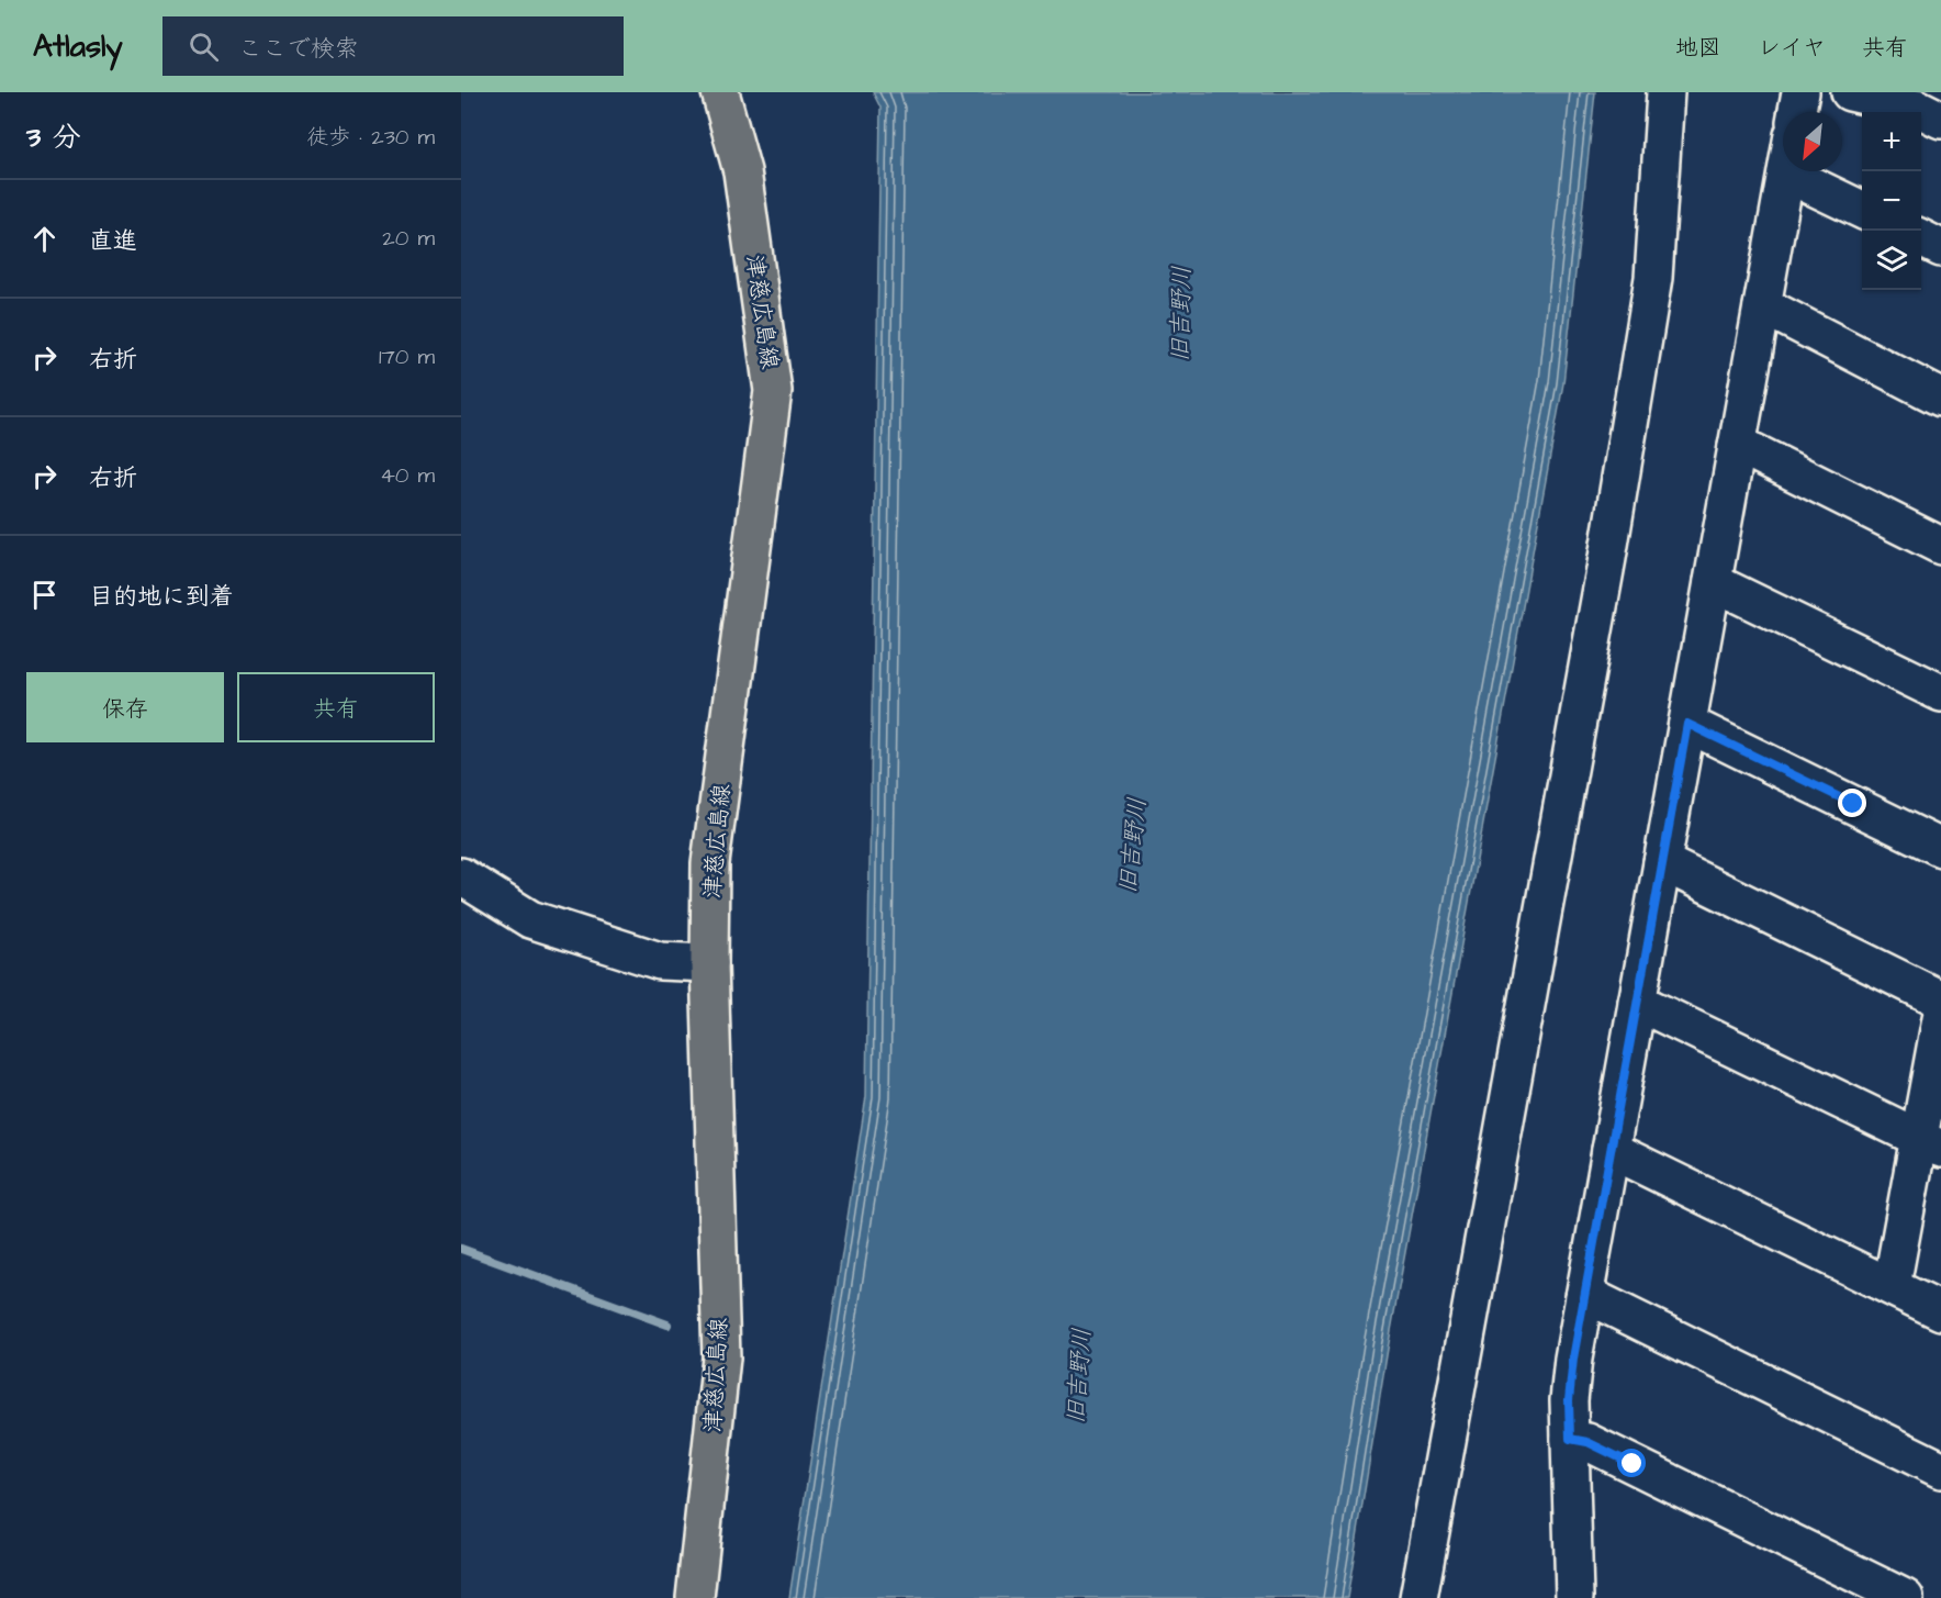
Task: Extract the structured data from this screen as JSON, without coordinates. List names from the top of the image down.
{
  "streets": {
    "main road": ["津慈広島線"]
  },
  "water": ["旧吉野川"],
  "north": "bottom left",
  "page": {
    "header": "Atlasly",
    "search": "ここで検索",
    "nav": ["地図", "レイヤ", "共有"],
    "heading": ["3 分", "徒歩 · 230 m"],
    "map_buttons": ["+", "−"],
    "list": [
      ["直進", "20 m"],
      ["右折", "170 m"],
      ["右折", "40 m"],
      "目的地に到着"
    ],
    "buttons": ["保存", "共有"]
  }
}
